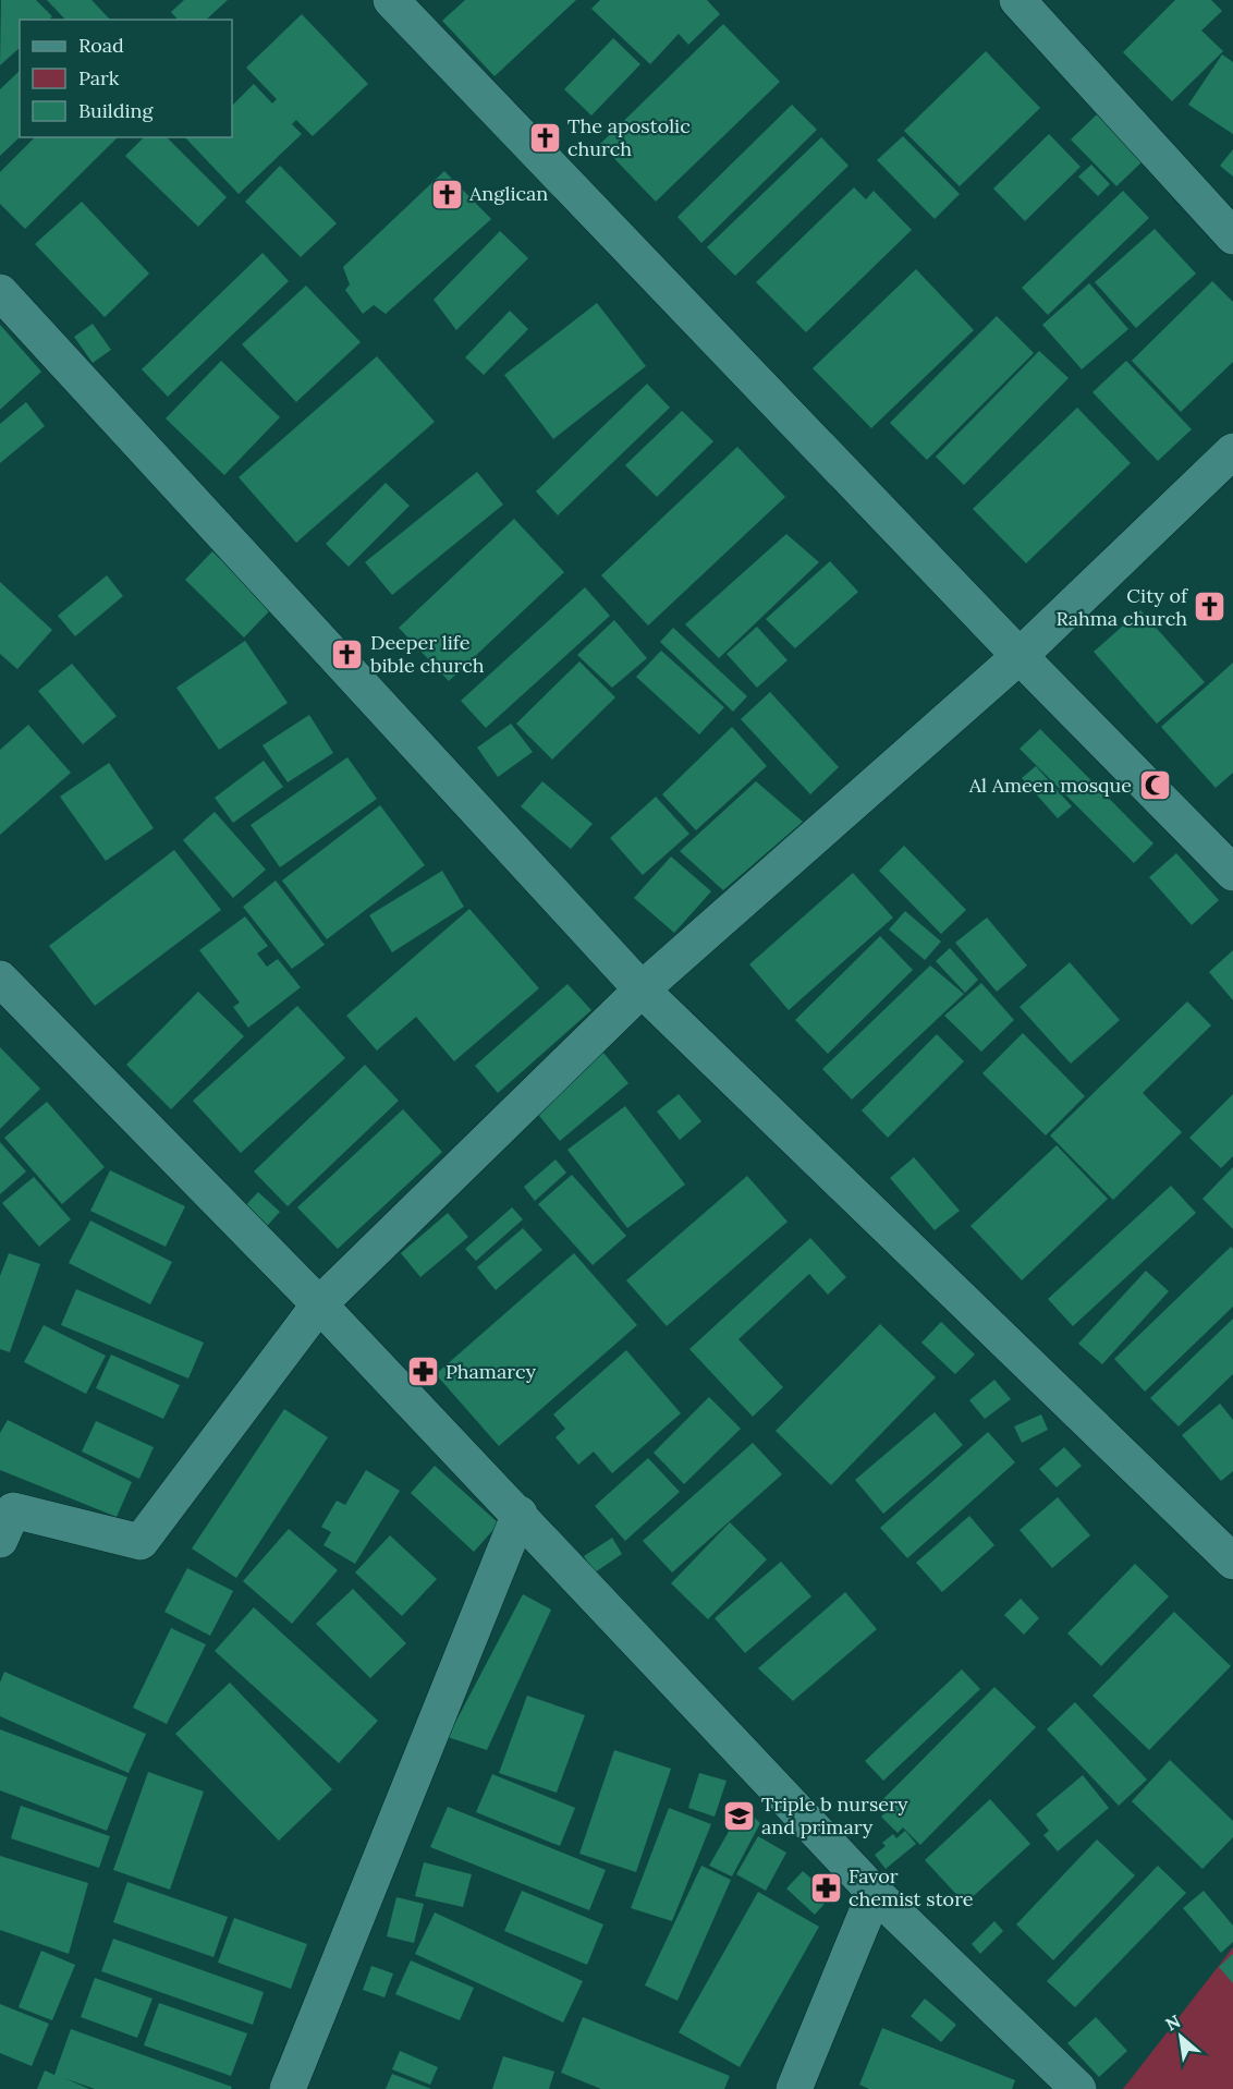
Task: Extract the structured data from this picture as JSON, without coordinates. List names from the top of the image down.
{
  "places": {
    "church": [
      "The apostolic church",
      "Anglican",
      "City of Rahma church",
      "Deeper life bible church"
    ],
    "mosque": ["Al Ameen mosque"],
    "pharmacy": ["Phamarcy", "Favor chemist store"],
    "school or university": ["Triple b nursery and primary"]
  },
  "legend": ["Road", "Park", "Building"],
  "north": "top left"
}
